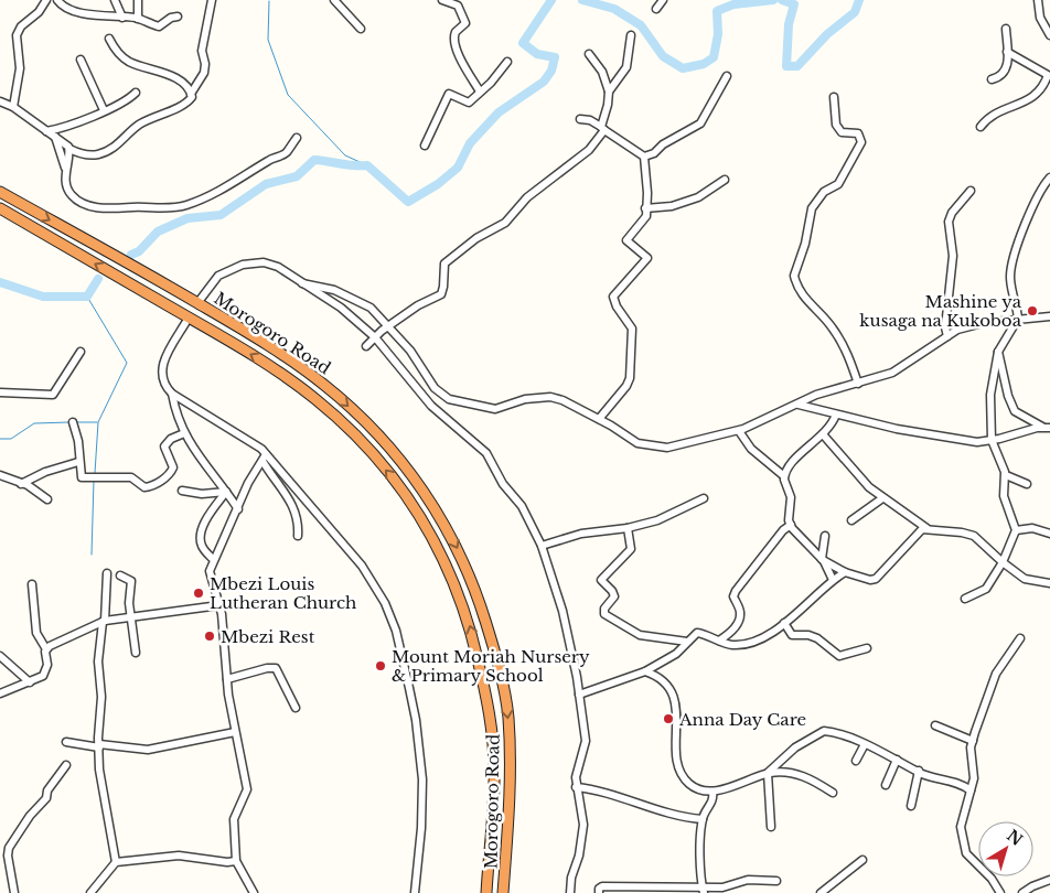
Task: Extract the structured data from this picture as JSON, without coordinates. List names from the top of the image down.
{
  "streets": {
    "highway": ["Morogoro Road"]
  },
  "places": [
    "Mashine ya kusaga na Kukoboa",
    "Mbezi Louis Lutheran Church",
    "Mbezi Rest",
    "Mount Moriah Nursery & Primary School",
    "Anna Day Care"
  ],
  "north": "top right"
}
